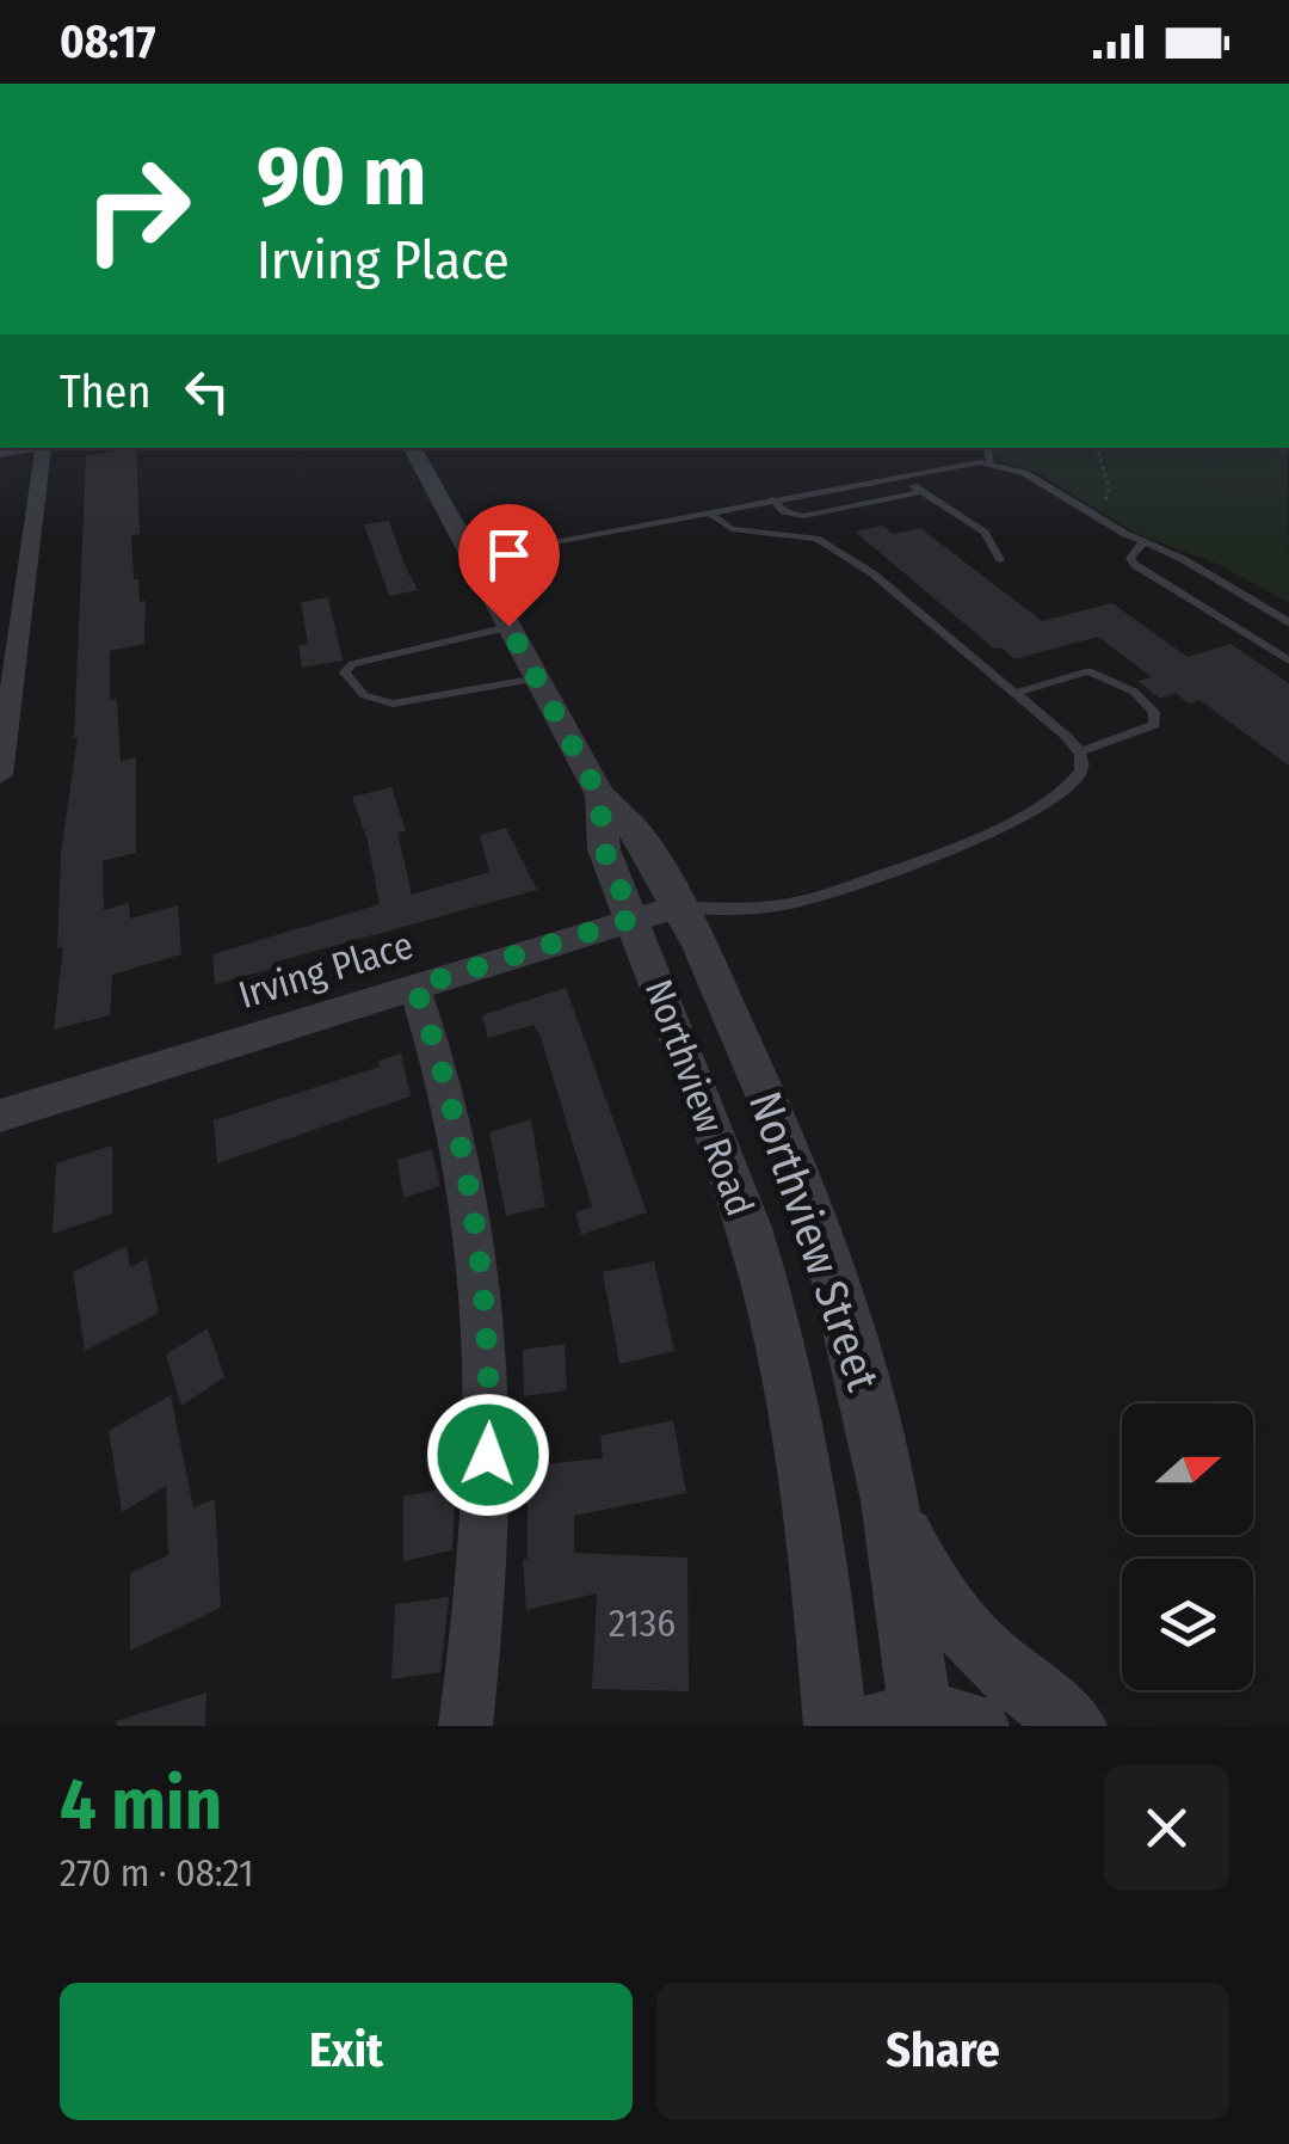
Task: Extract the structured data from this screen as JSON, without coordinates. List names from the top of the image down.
{
  "streets": {
    "street": ["Irving Place", "Northview Road", "Northview Street"]
  },
  "crossings": [
    ["Irving Place", "Northview Road"],
    ["Irving Place", "Northview Street"],
    ["Northview Road", "Northview Street"]
  ],
  "house_numbers": ["2136"],
  "north": "right",
  "page": {
    "status": "08:17",
    "turn": ["90 m", "Irving Place"],
    "then": "Then",
    "heading": ["4 min", "270 m · 08:21"],
    "buttons": ["Exit", "Share"]
  }
}
